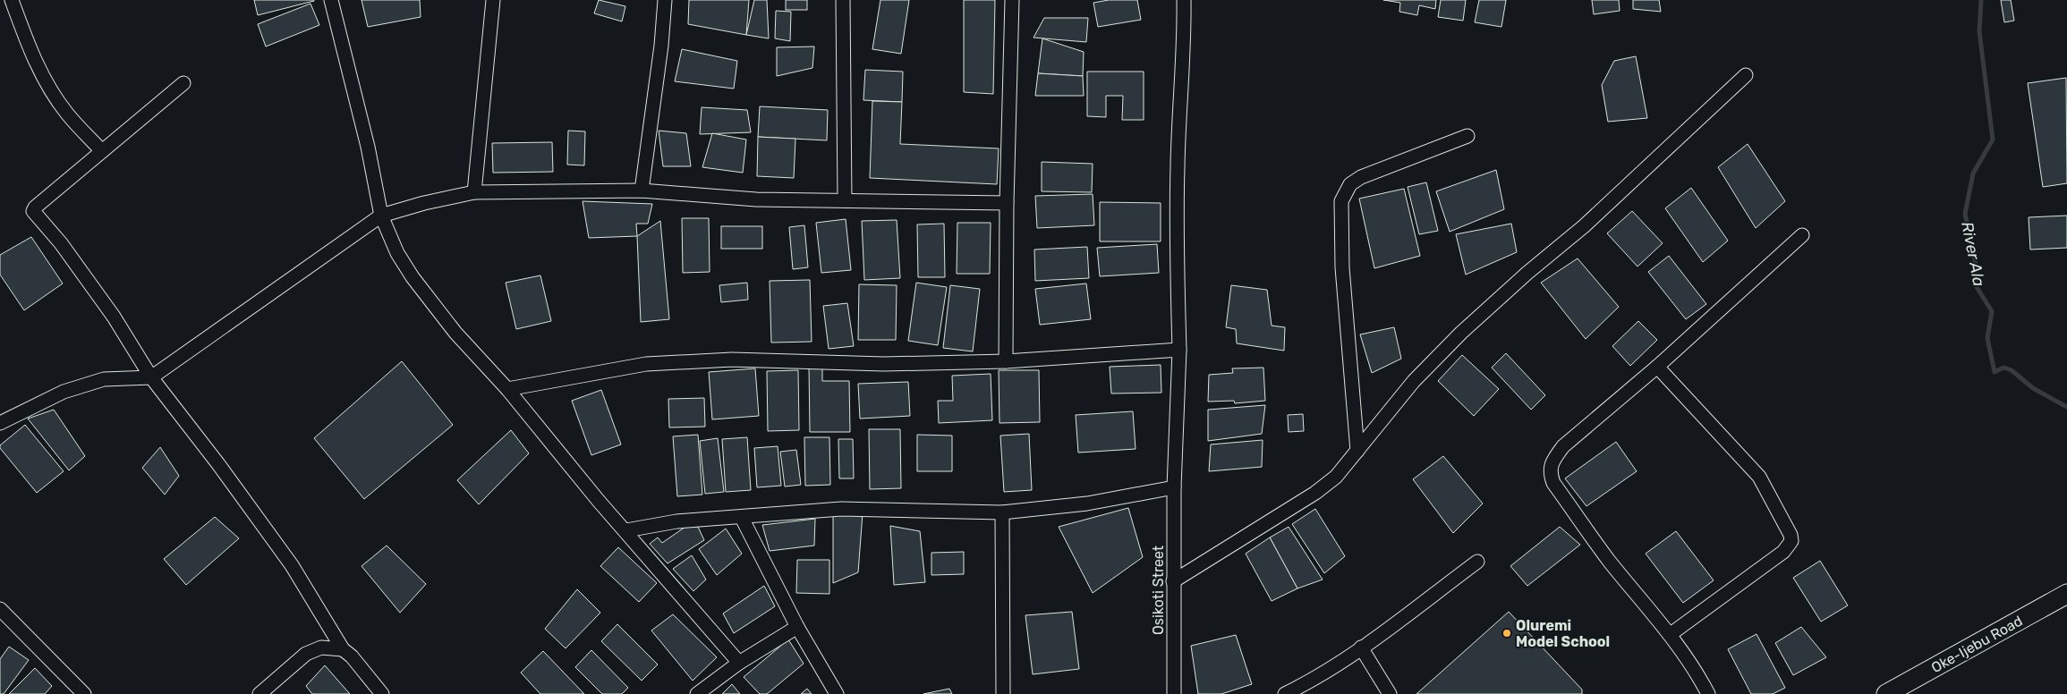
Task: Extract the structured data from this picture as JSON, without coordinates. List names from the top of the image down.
{
  "streets": {
    "main road": ["Oke-Ijebu Road"],
    "street": ["Osikoti Street"]
  },
  "water": ["River Ala"],
  "places": ["Oluremi Model School"]
}
